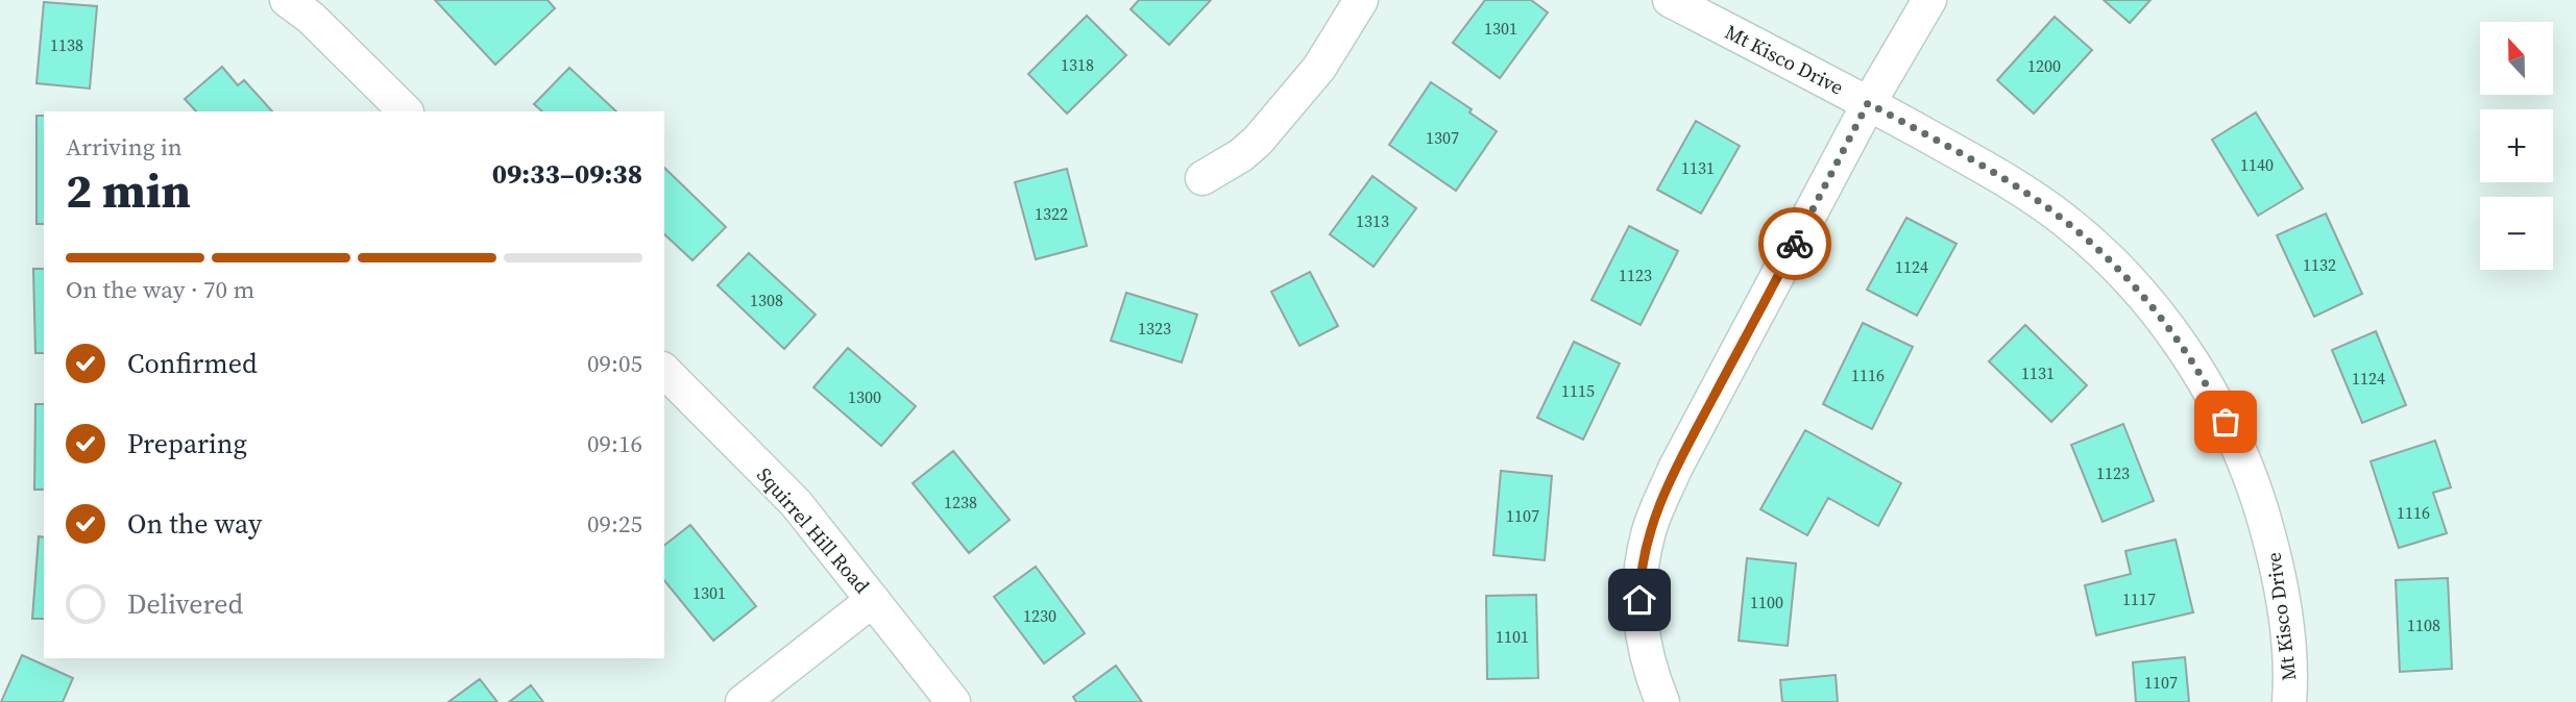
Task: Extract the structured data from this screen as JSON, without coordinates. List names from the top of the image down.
{
  "streets": {
    "street": ["Mt Kisco Drive", "Squirrel Hill Road"]
  },
  "house_numbers": [
    "1301",
    "1138",
    "1318",
    "1200",
    "1307",
    "1140",
    "1131",
    "1322",
    "1313",
    "1132",
    "1124",
    "1123",
    "1308",
    "1323",
    "1131",
    "1116",
    "1124",
    "1115",
    "1300",
    "1123",
    "1238",
    "1116",
    "1107",
    "1301",
    "1117",
    "1100",
    "1230",
    "1108",
    "1101",
    "1107"
  ],
  "north": "top",
  "page": {
    "map_buttons": ["+", "−"],
    "heading": ["2 min", "Arriving in", "09:33–09:38"],
    "bar": "On the way · 70 m",
    "list": [
      ["Confirmed", "09:05"],
      ["Preparing", "09:16"],
      ["On the way", "09:25"],
      "Delivered"
    ]
  }
}
